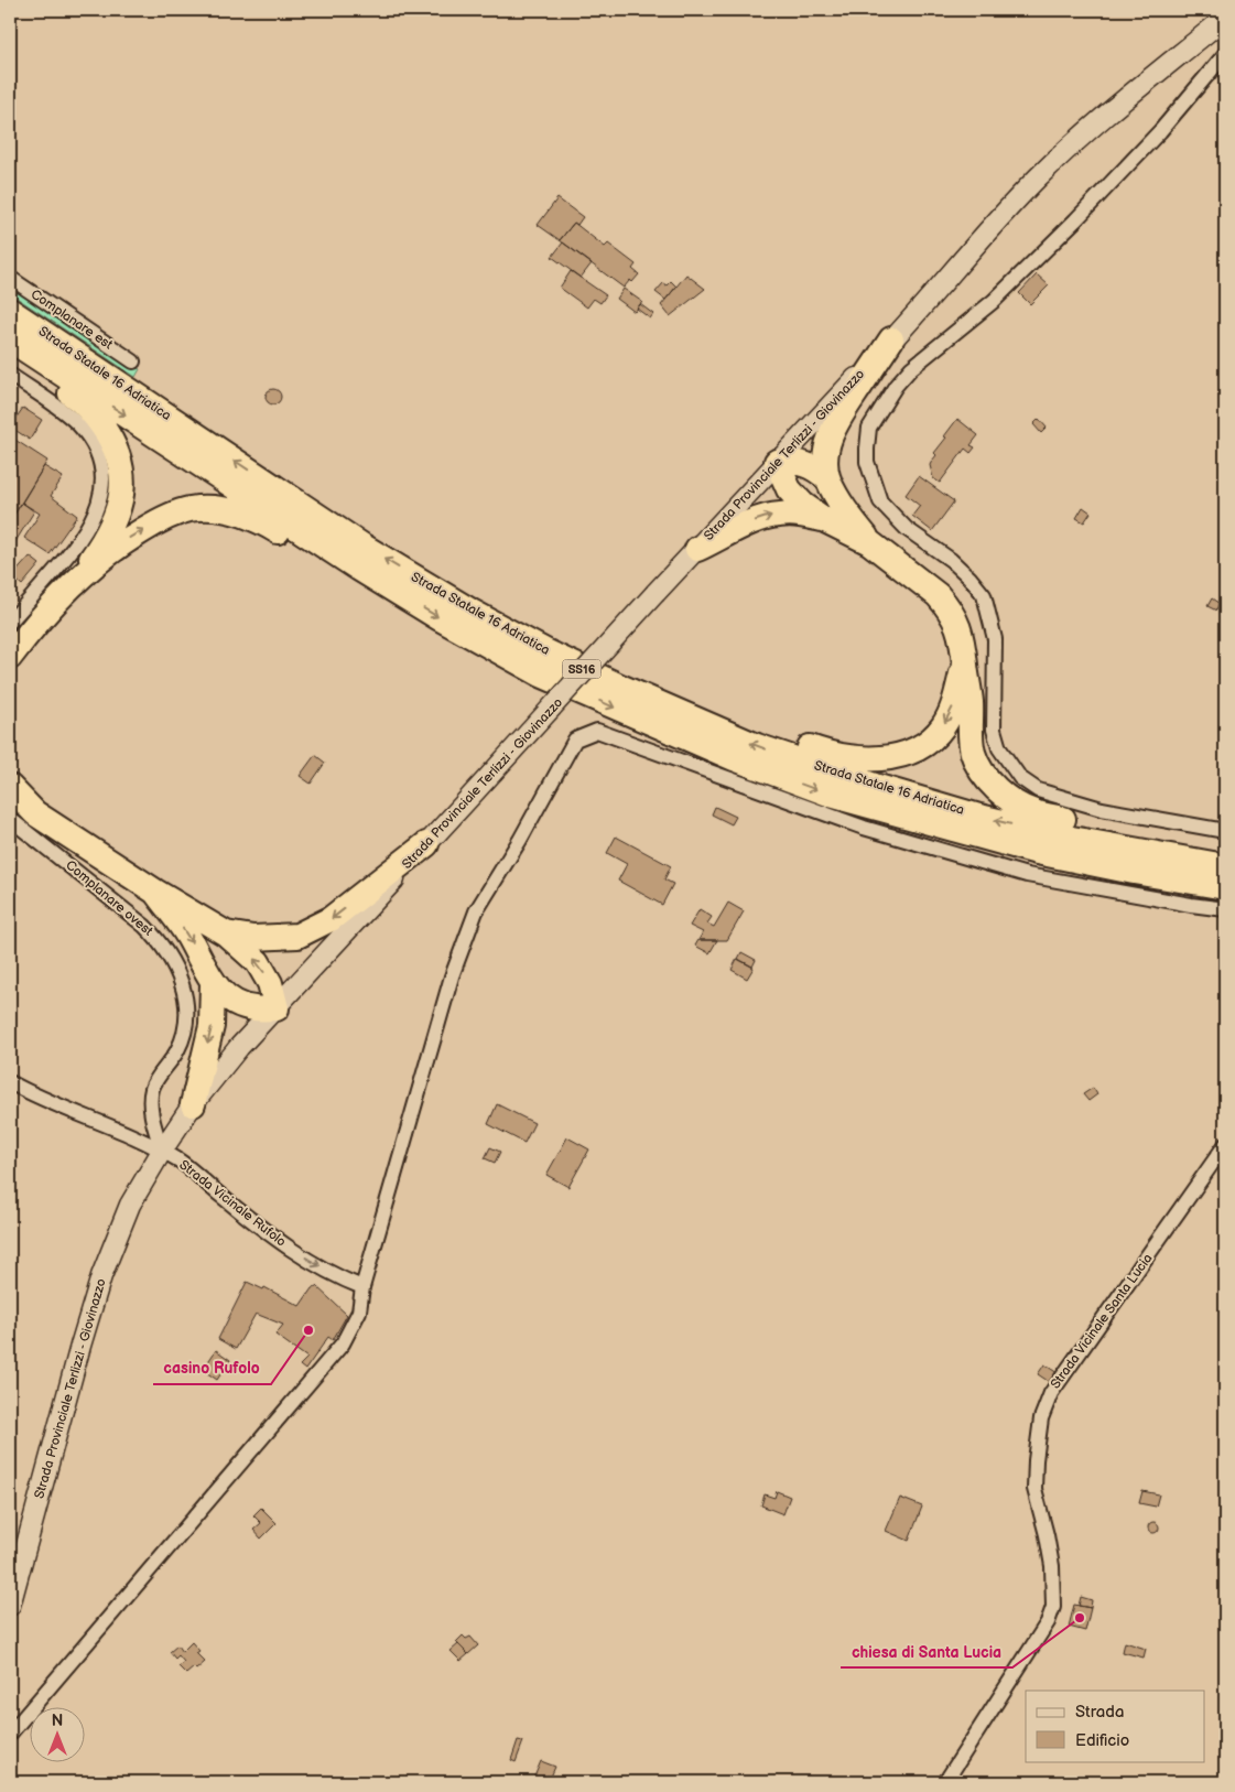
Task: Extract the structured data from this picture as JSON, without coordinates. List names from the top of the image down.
{
  "streets": {
    "highway": ["Strada Statale 16 Adriatica", "SS16"],
    "main road": ["Strada Provinciale Terlizzi - Giovinazzo"],
    "street": [
      "Complanare est",
      "Complanare ovest",
      "Strada Vicinale Rufolo",
      "Strada Vicinale Santa Lucia"
    ]
  },
  "crossings": [
    ["Strada Provinciale Terlizzi - Giovinazzo", "Complanare ovest"],
    ["Strada Provinciale Terlizzi - Giovinazzo", "Strada Vicinale Rufolo"],
    ["Complanare ovest", "Strada Vicinale Rufolo"]
  ],
  "one_way": ["Strada Vicinale Rufolo"],
  "places": ["casino Rufolo", "chiesa di Santa Lucia"],
  "legend": ["Strada", "Edificio"],
  "north": "top"
}
